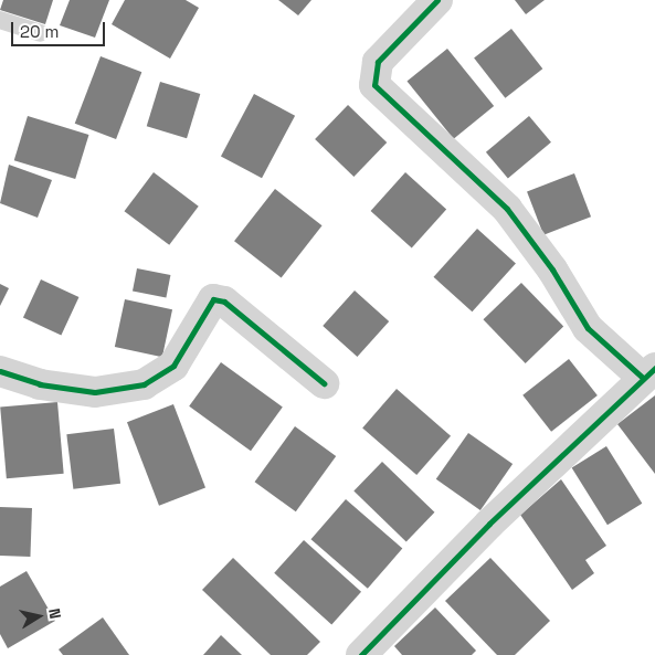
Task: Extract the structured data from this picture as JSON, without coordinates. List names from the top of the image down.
{
  "scale_bar": "20 m",
  "north": "right"
}
